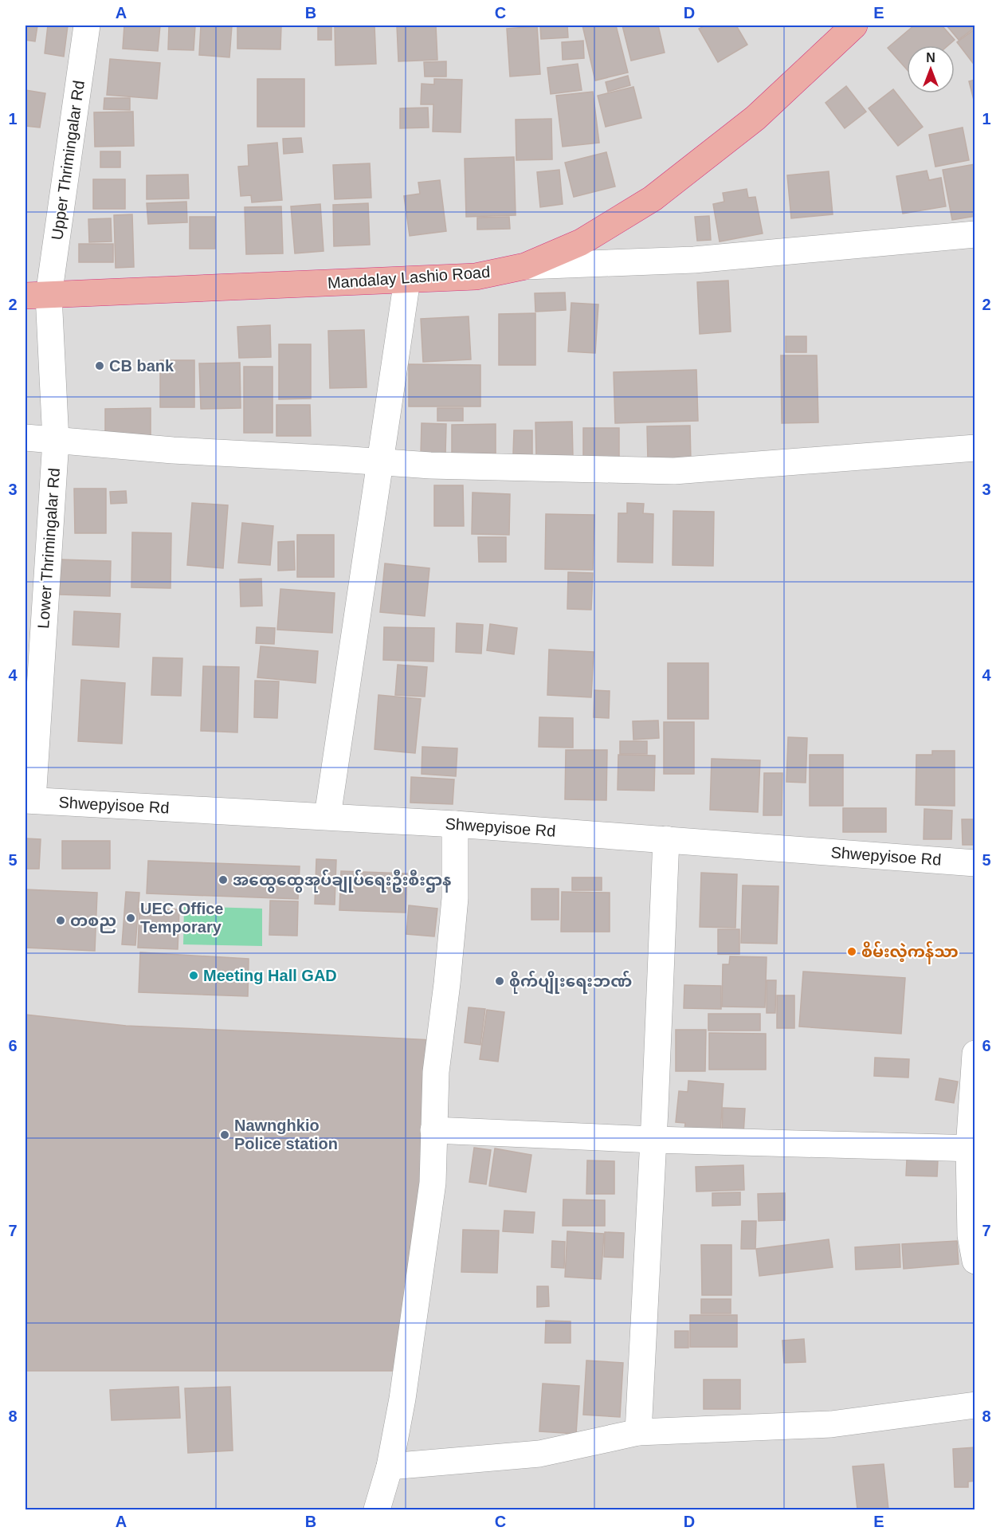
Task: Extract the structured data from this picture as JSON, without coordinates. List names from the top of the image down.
{
  "streets": {
    "highway": ["Mandalay Lashio Road"],
    "street": ["Upper Thrimingalar Rd", "Lower Thrimingalar Rd", "Shwepyisoe Rd"]
  },
  "crossings": [
    ["Upper Thrimingalar Rd", "Mandalay Lashio Road"],
    ["Upper Thrimingalar Rd", "Lower Thrimingalar Rd"],
    ["Mandalay Lashio Road", "Lower Thrimingalar Rd"],
    ["Lower Thrimingalar Rd", "Shwepyisoe Rd"]
  ],
  "places": [
    "CB bank",
    "အထွေထွေအုပ်ချုပ်ရေးဦးစီးဌာန",
    "UEC Office Temporary",
    "တစည",
    "စိမ်းလဲ့ကန်သာ",
    "Meeting Hall GAD",
    "စိုက်ပျိုးရေးဘဏ်",
    "Nawnghkio Police station"
  ],
  "north": "top",
  "grid": {
    "columns": [
      "A",
      "B",
      "C",
      "D",
      "E"
    ],
    "rows": [
      "1",
      "2",
      "3",
      "4",
      "5",
      "6",
      "7",
      "8"
    ]
  }
}
